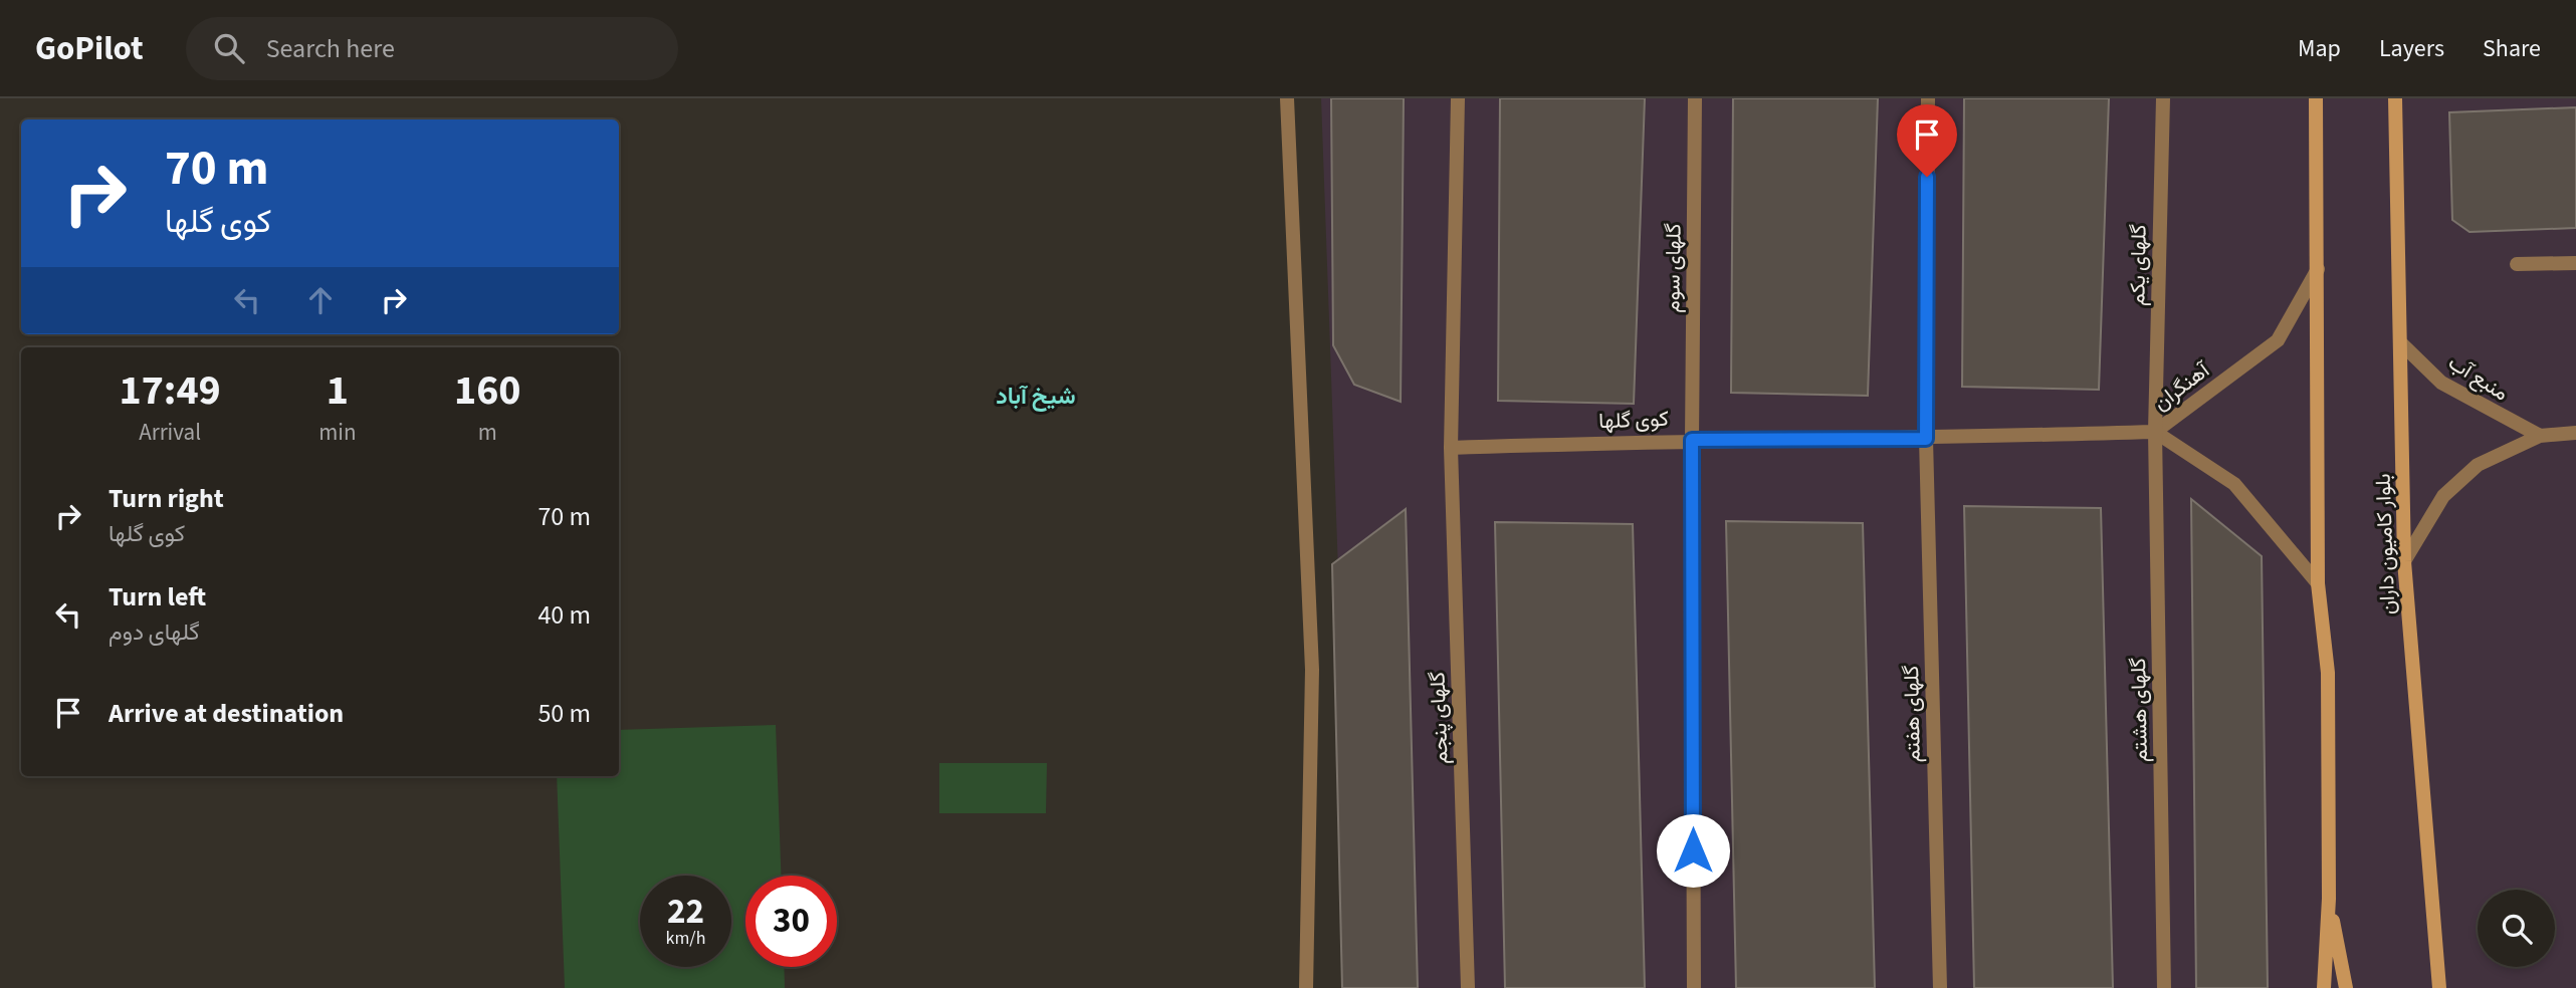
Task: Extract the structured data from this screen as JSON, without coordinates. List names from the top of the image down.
{
  "streets": {
    "main road": ["بلوار کامیون داران"],
    "street": [
      "گلهای یکم",
      "گلهای سوم",
      "منبع آب",
      "آهنگران",
      "کوی گلها",
      "گلهای هشتم",
      "گلهای هفتم",
      "گلهای پنجم"
    ]
  },
  "crossings": [
    ["گلهای یکم", "آهنگران"],
    ["گلهای یکم", "کوی گلها"],
    ["گلهای یکم", "گلهای هشتم"],
    ["گلهای سوم", "کوی گلها"],
    ["منبع آب", "بلوار کامیون داران"],
    ["آهنگران", "کوی گلها"],
    ["آهنگران", "گلهای هشتم"],
    ["کوی گلها", "گلهای هشتم"],
    ["کوی گلها", "گلهای هفتم"],
    ["کوی گلها", "گلهای پنجم"]
  ],
  "districts": ["شیخ آباد"],
  "page": {
    "header": "GoPilot",
    "search": "Search here",
    "nav": ["Map", "Layers", "Share"],
    "turn": ["70 m", "کوی گلها"],
    "eta": [
      "17:49",
      "Arrival",
      "1",
      "min",
      "160",
      "m"
    ],
    "list": [
      {
        "name": "Turn right",
        "note": "کوی گلها",
        "value": "70 m"
      },
      {
        "name": "Turn left",
        "note": "گلهای دوم",
        "value": "40 m"
      },
      {
        "name": "Arrive at destination",
        "value": "50 m"
      }
    ],
    "speed": "22 km/h",
    "limit": "30"
  }
}
